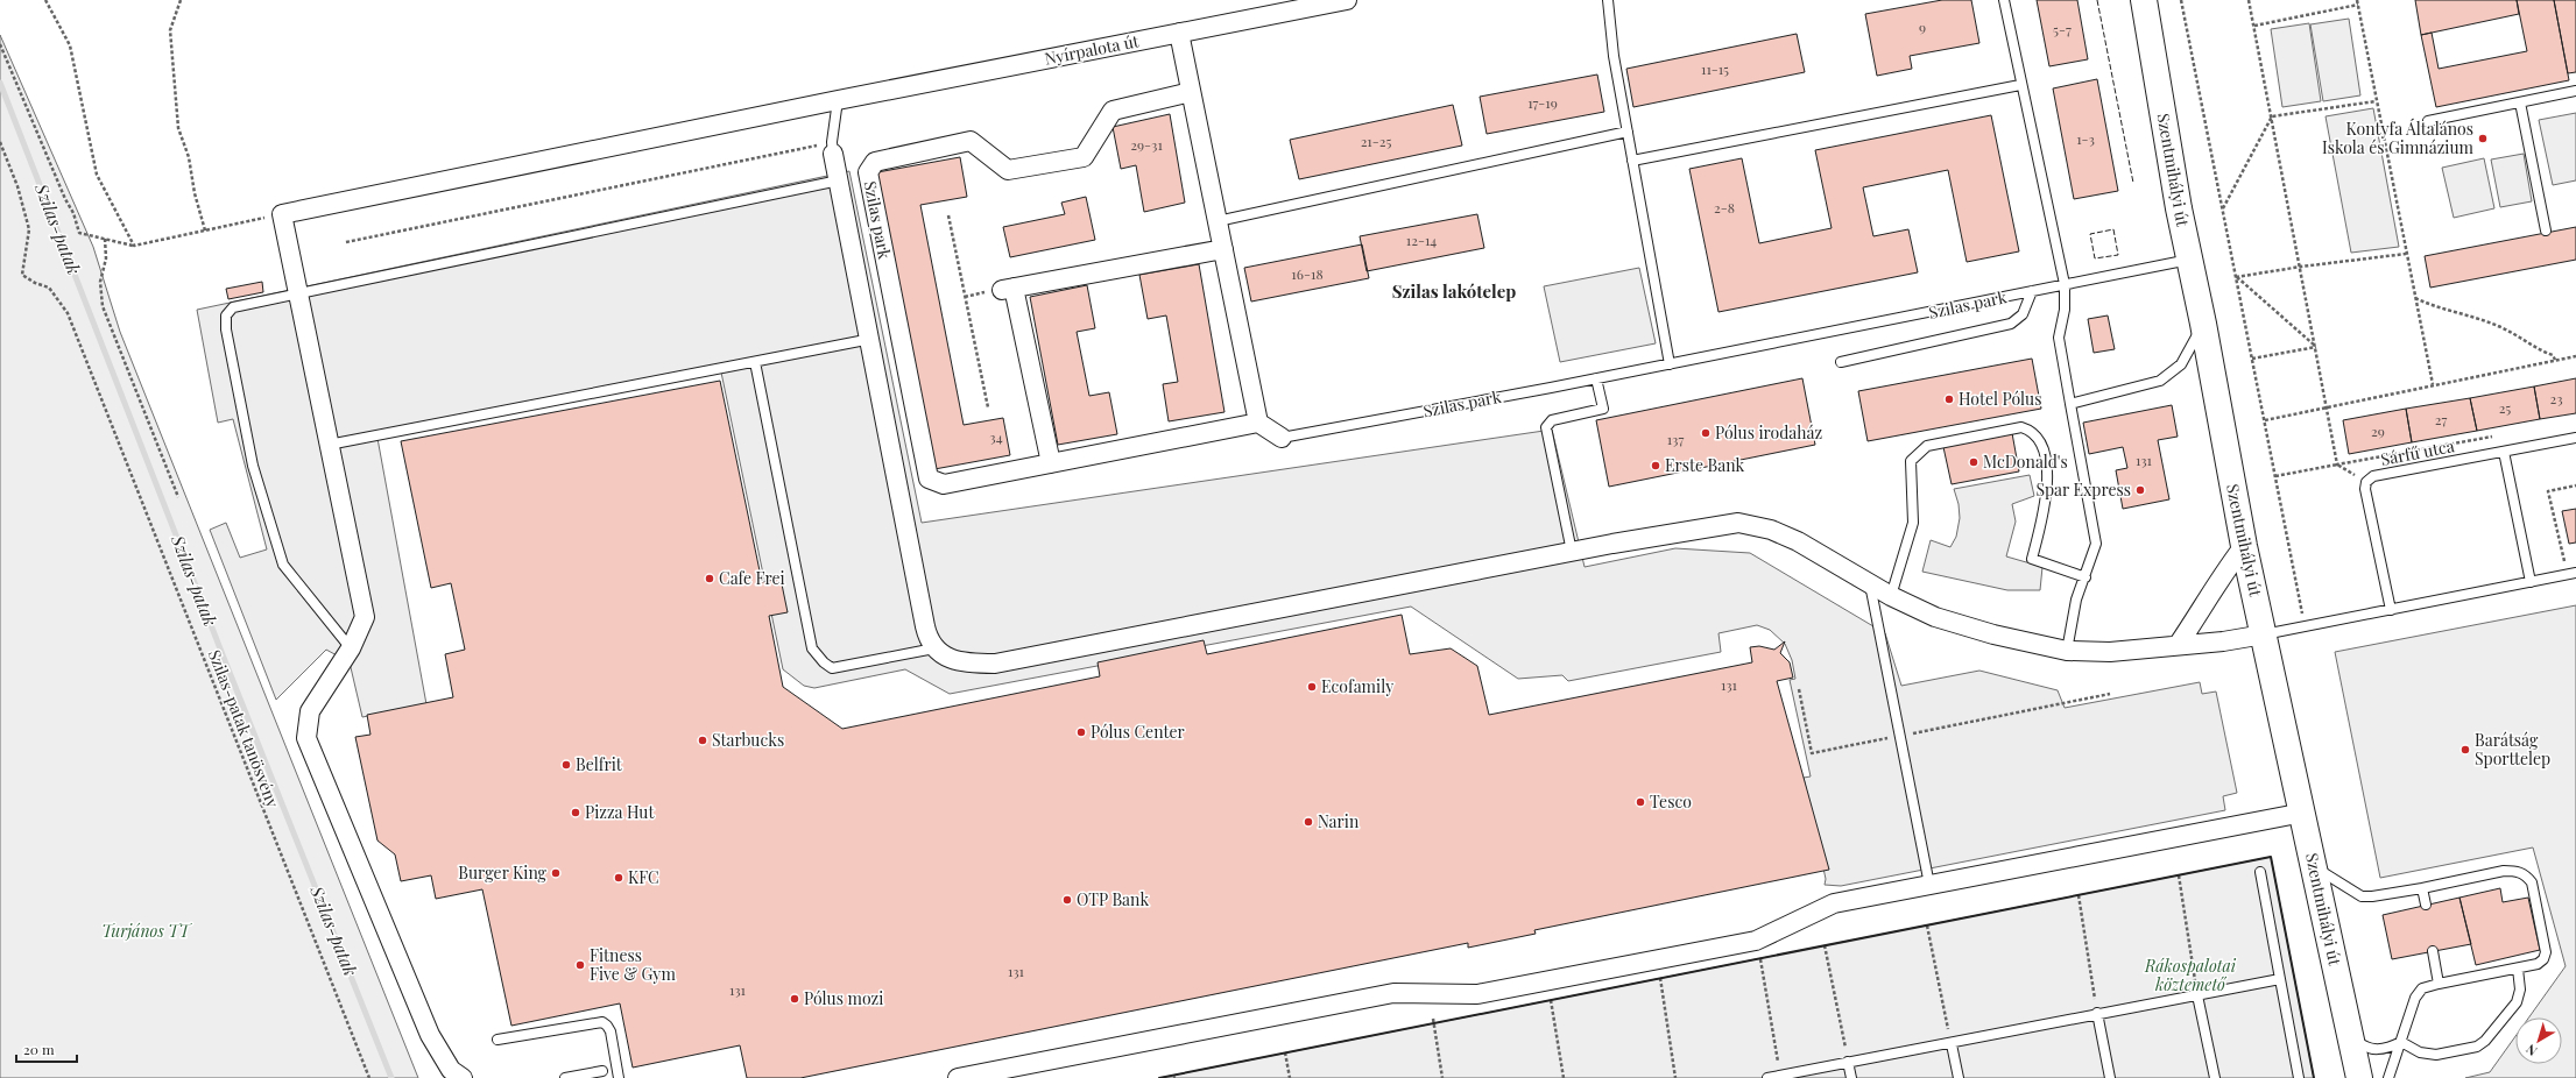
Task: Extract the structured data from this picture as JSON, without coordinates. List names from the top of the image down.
{
  "streets": {
    "main road": ["Szentmihályi út"],
    "street": ["Nyírpalota út", "Szilas park"],
    "lane": ["Sárfű utca"],
    "path": ["Szilas-patak tanösvény"]
  },
  "crossings": [
    ["Szentmihályi út", "Szilas park"]
  ],
  "districts": ["Szilas lakótelep"],
  "water": ["Szilas-patak"],
  "parks": ["Turjános TT", "Rákospalotai köztemető"],
  "places": [
    "Kontyfa Általános Iskola és Gimnázium",
    "Hotel Pólus",
    "Pólus irodaház",
    "McDonald's",
    "Erste Bank",
    "Spar Express",
    "Cafe Frei",
    "Ecofamily",
    "Pólus Center",
    "Starbucks",
    "Barátság Sporttelep",
    "Belfrit",
    "Tesco",
    "Pizza Hut",
    "Narin",
    "Burger King",
    "KFC",
    "OTP Bank",
    "Fitness Five & Gym",
    "Pólus mozi"
  ],
  "house_numbers": [
    "9",
    "5-7",
    "11-15",
    "17-19",
    "1-3",
    "21-25",
    "29-31",
    "2-8",
    "12-14",
    "16-18",
    "23",
    "25",
    "27",
    "29",
    "34",
    "137",
    "131",
    "131",
    "131",
    "131"
  ],
  "scale_bar": "20 m",
  "north": "bottom left"
}
